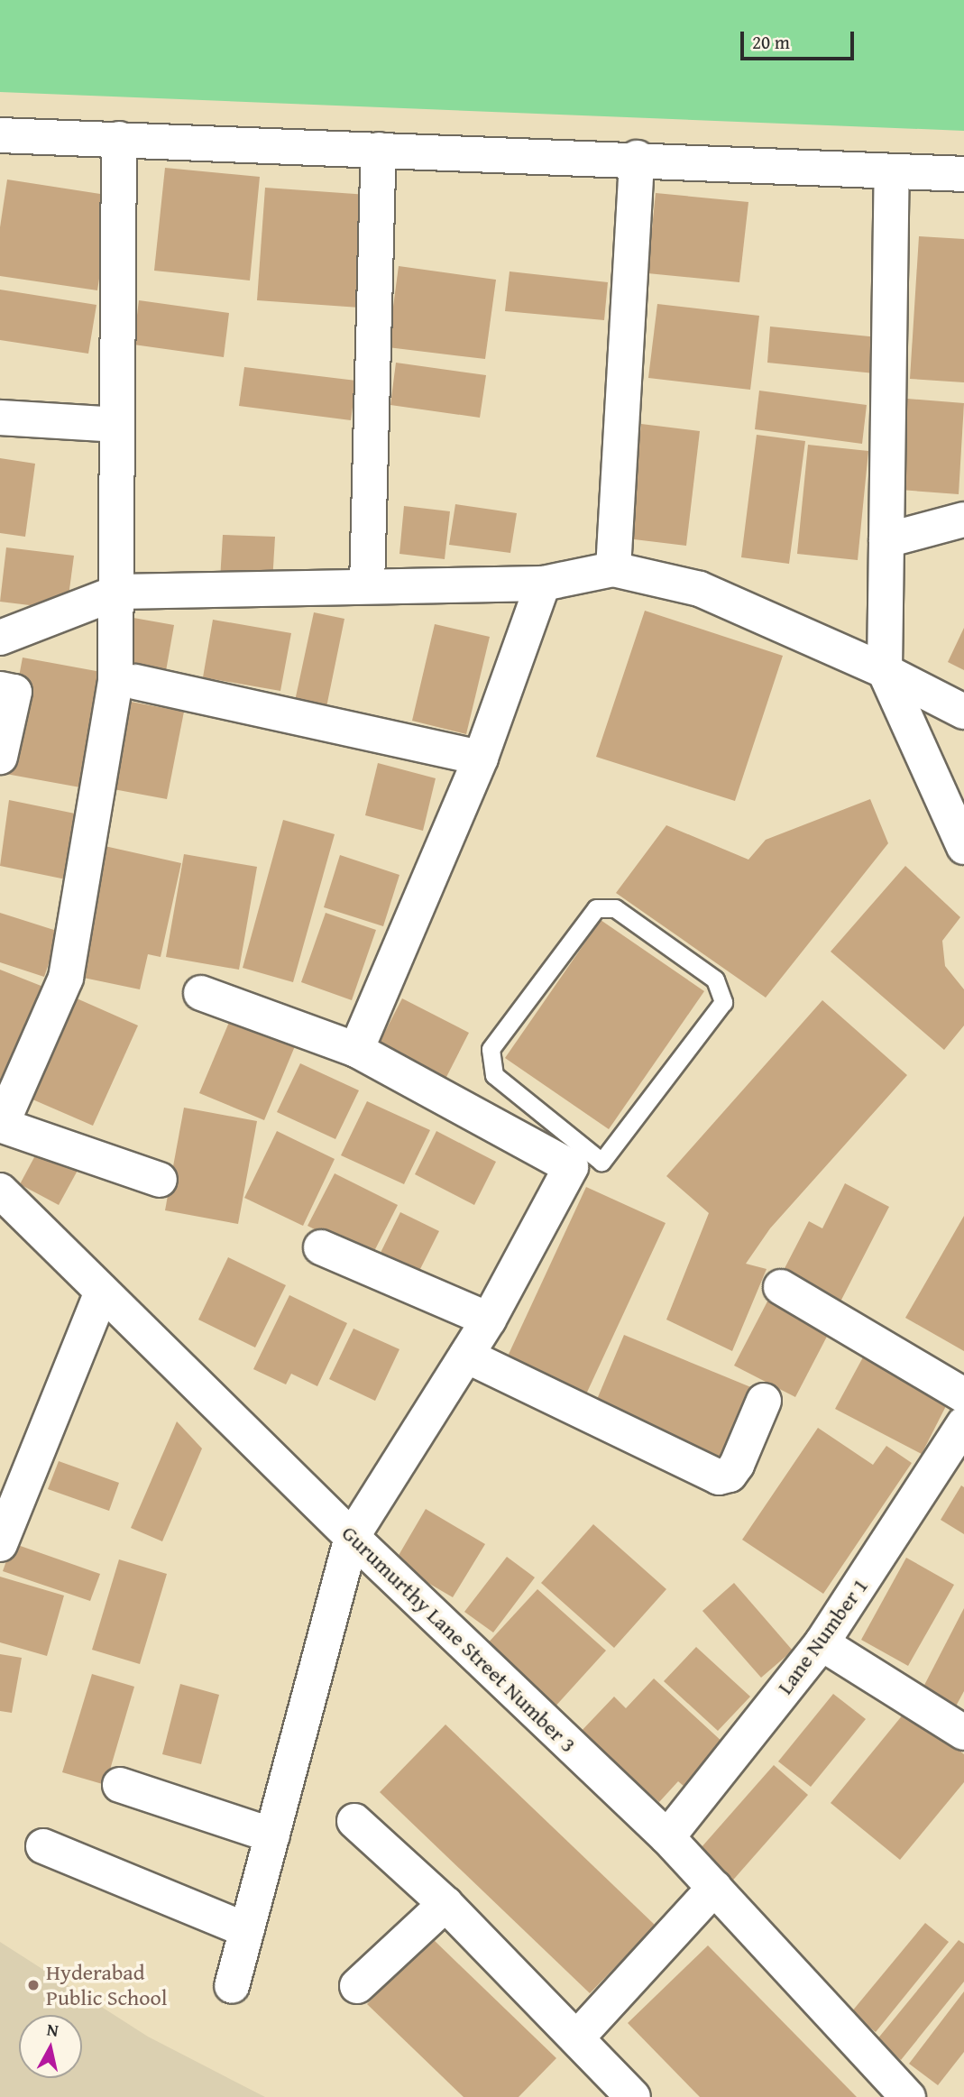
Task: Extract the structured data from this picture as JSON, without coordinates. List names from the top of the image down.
{
  "streets": {
    "street": ["Lane Number 1", "Gurumurthy Lane Street Number 3"]
  },
  "crossings": [
    ["Lane Number 1", "Gurumurthy Lane Street Number 3"]
  ],
  "places": ["Hyderabad Public School"],
  "scale_bar": "20 m",
  "north": "top"
}
